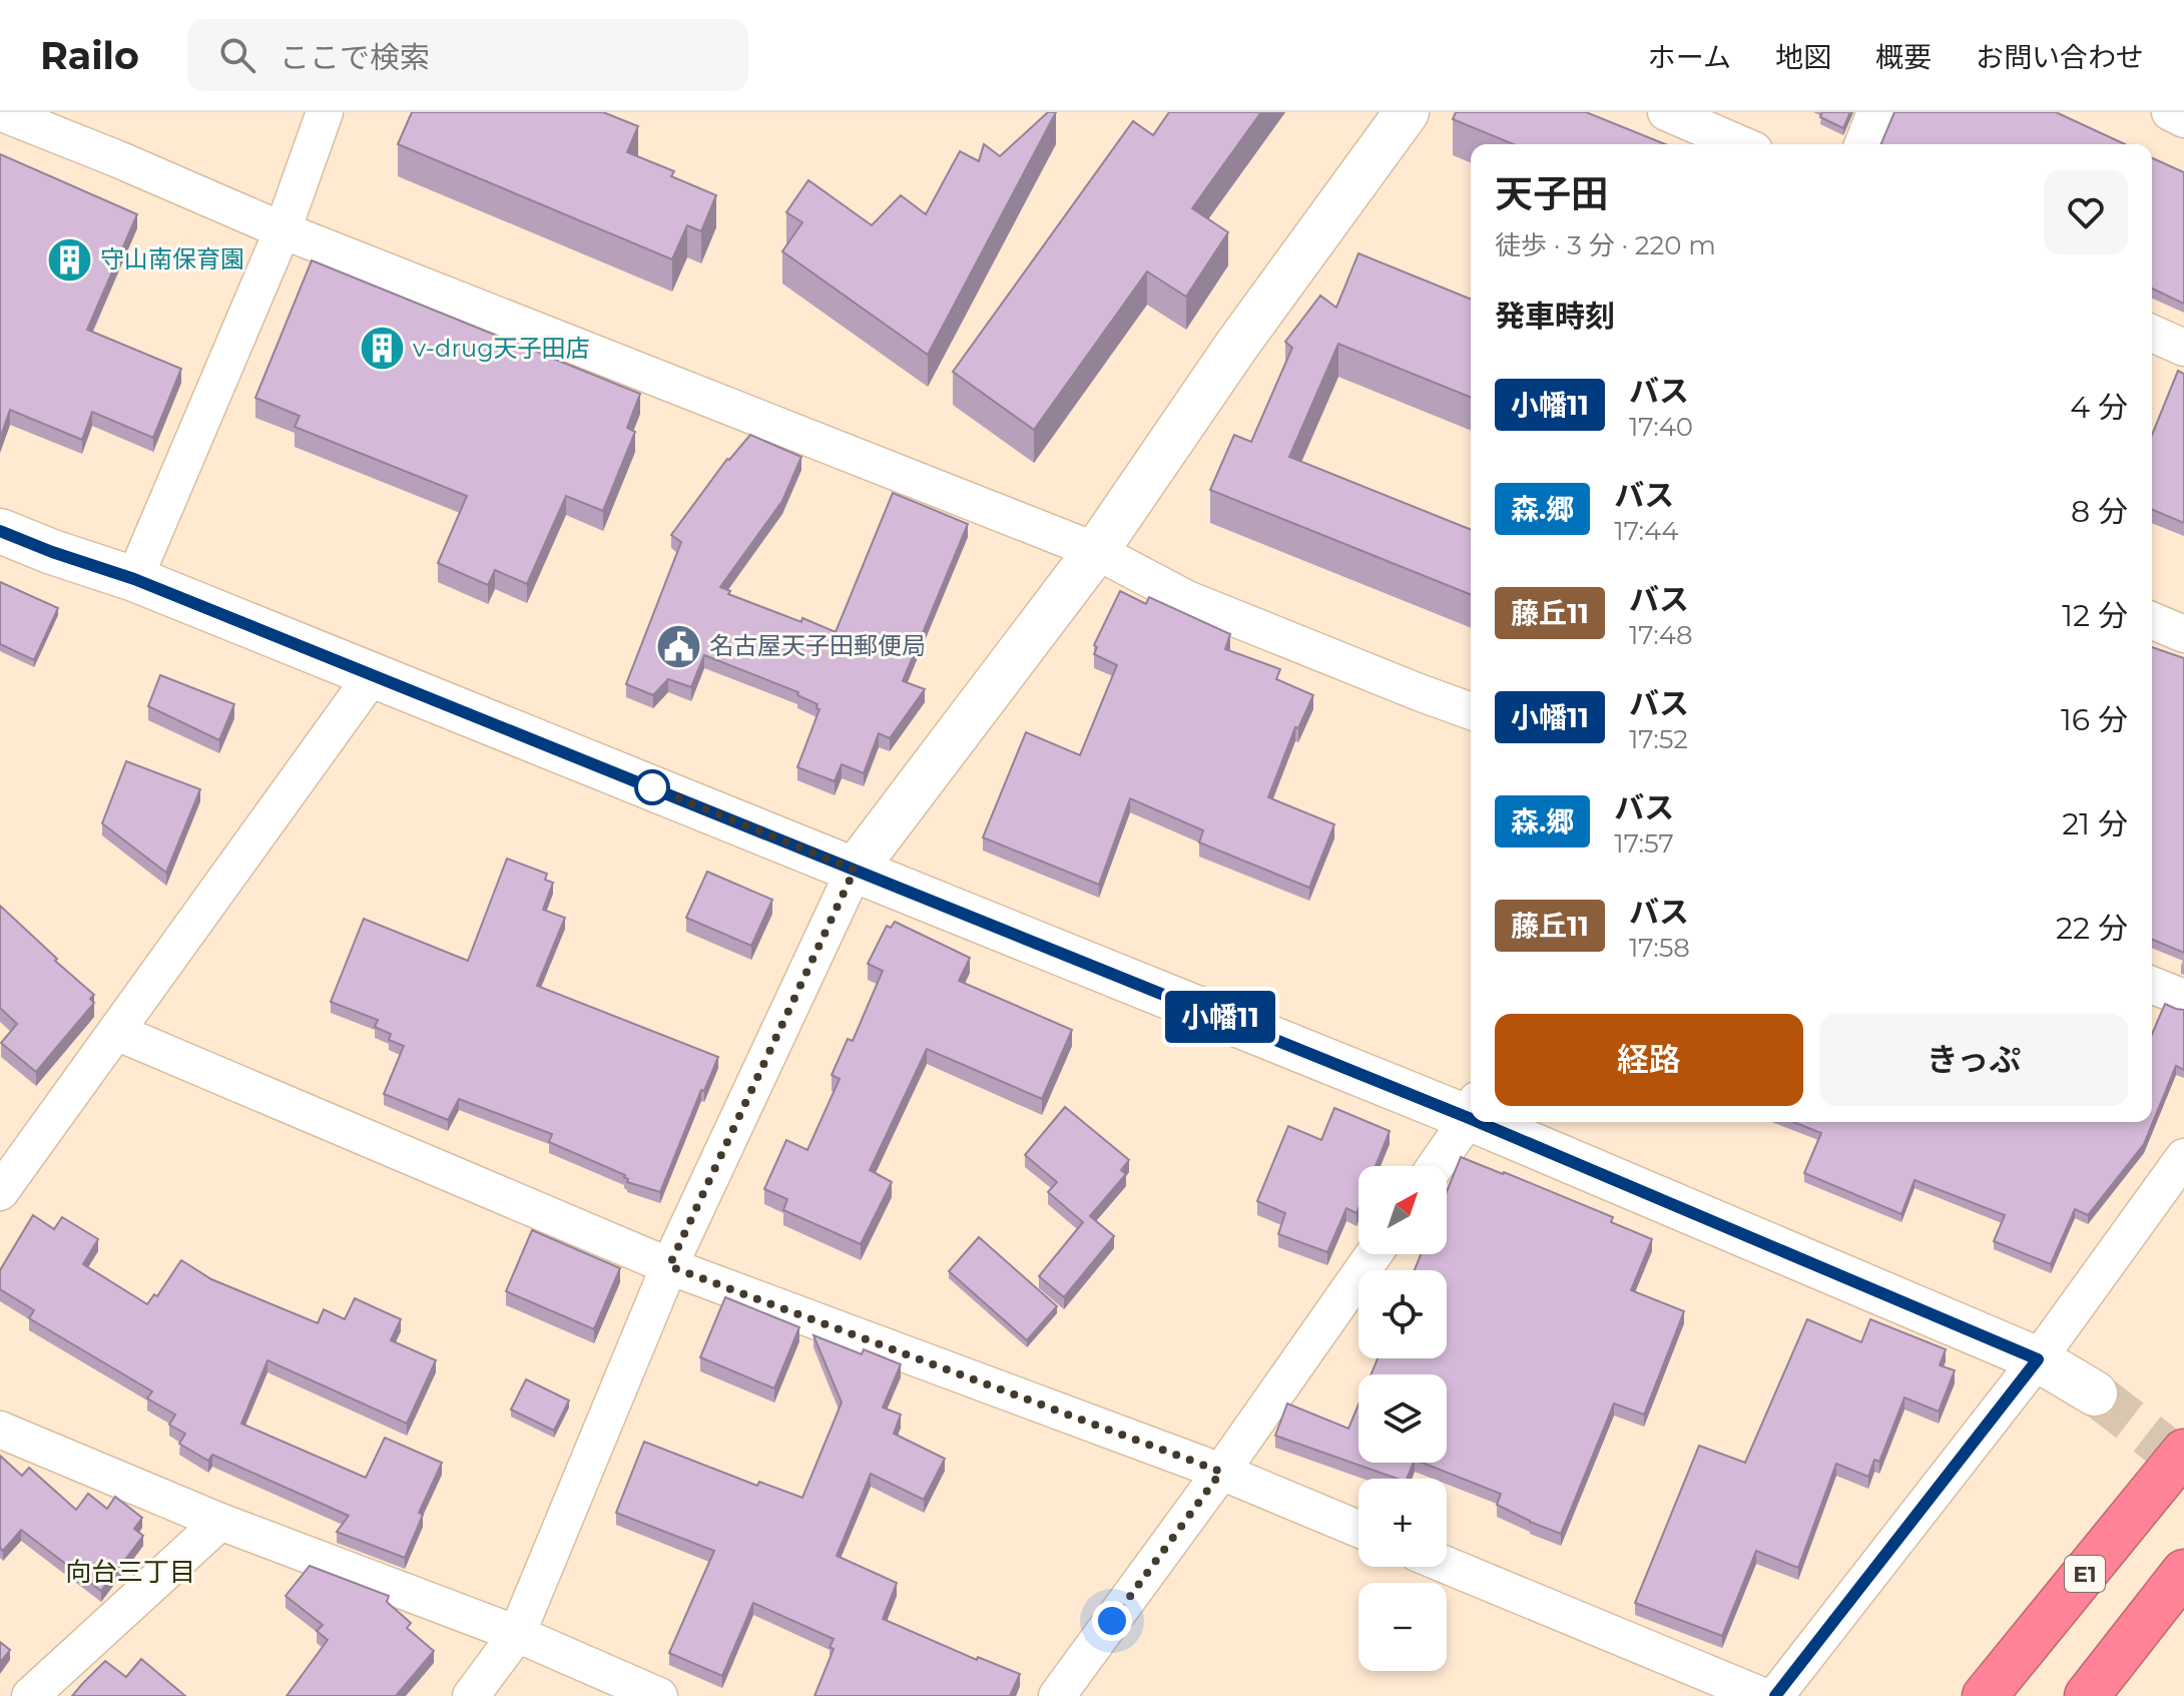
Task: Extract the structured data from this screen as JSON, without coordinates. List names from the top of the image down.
{
  "streets": {
    "highway": ["E1"]
  },
  "districts": ["向台三丁目"],
  "places": {
    "building": ["守山南保育園", "v-drug天子田店"],
    "public building": ["名古屋天子田郵便局"]
  },
  "lines": ["bus line 小幡11"],
  "north": "top right",
  "page": {
    "header": "Railo",
    "search": "ここで検索",
    "nav": [
      "ホーム",
      "地図",
      "概要",
      "お問い合わせ"
    ],
    "on_map": "小幡11",
    "heading": [
      ["天子田", "徒歩 · 3 分 · 220 m"],
      "発車時刻"
    ],
    "list": [
      {
        "mark": "小幡11",
        "name": "バス",
        "note": "17:40",
        "value": "4 分"
      },
      {
        "mark": "森.郷",
        "name": "バス",
        "note": "17:44",
        "value": "8 分"
      },
      {
        "mark": "藤丘11",
        "name": "バス",
        "note": "17:48",
        "value": "12 分"
      },
      {
        "mark": "小幡11",
        "name": "バス",
        "note": "17:52",
        "value": "16 分"
      },
      {
        "mark": "森.郷",
        "name": "バス",
        "note": "17:57",
        "value": "21 分"
      },
      {
        "mark": "藤丘11",
        "name": "バス",
        "note": "17:58",
        "value": "22 分"
      }
    ],
    "buttons": ["経路", "きっぷ"],
    "map_buttons": ["+", "−"]
  }
}
